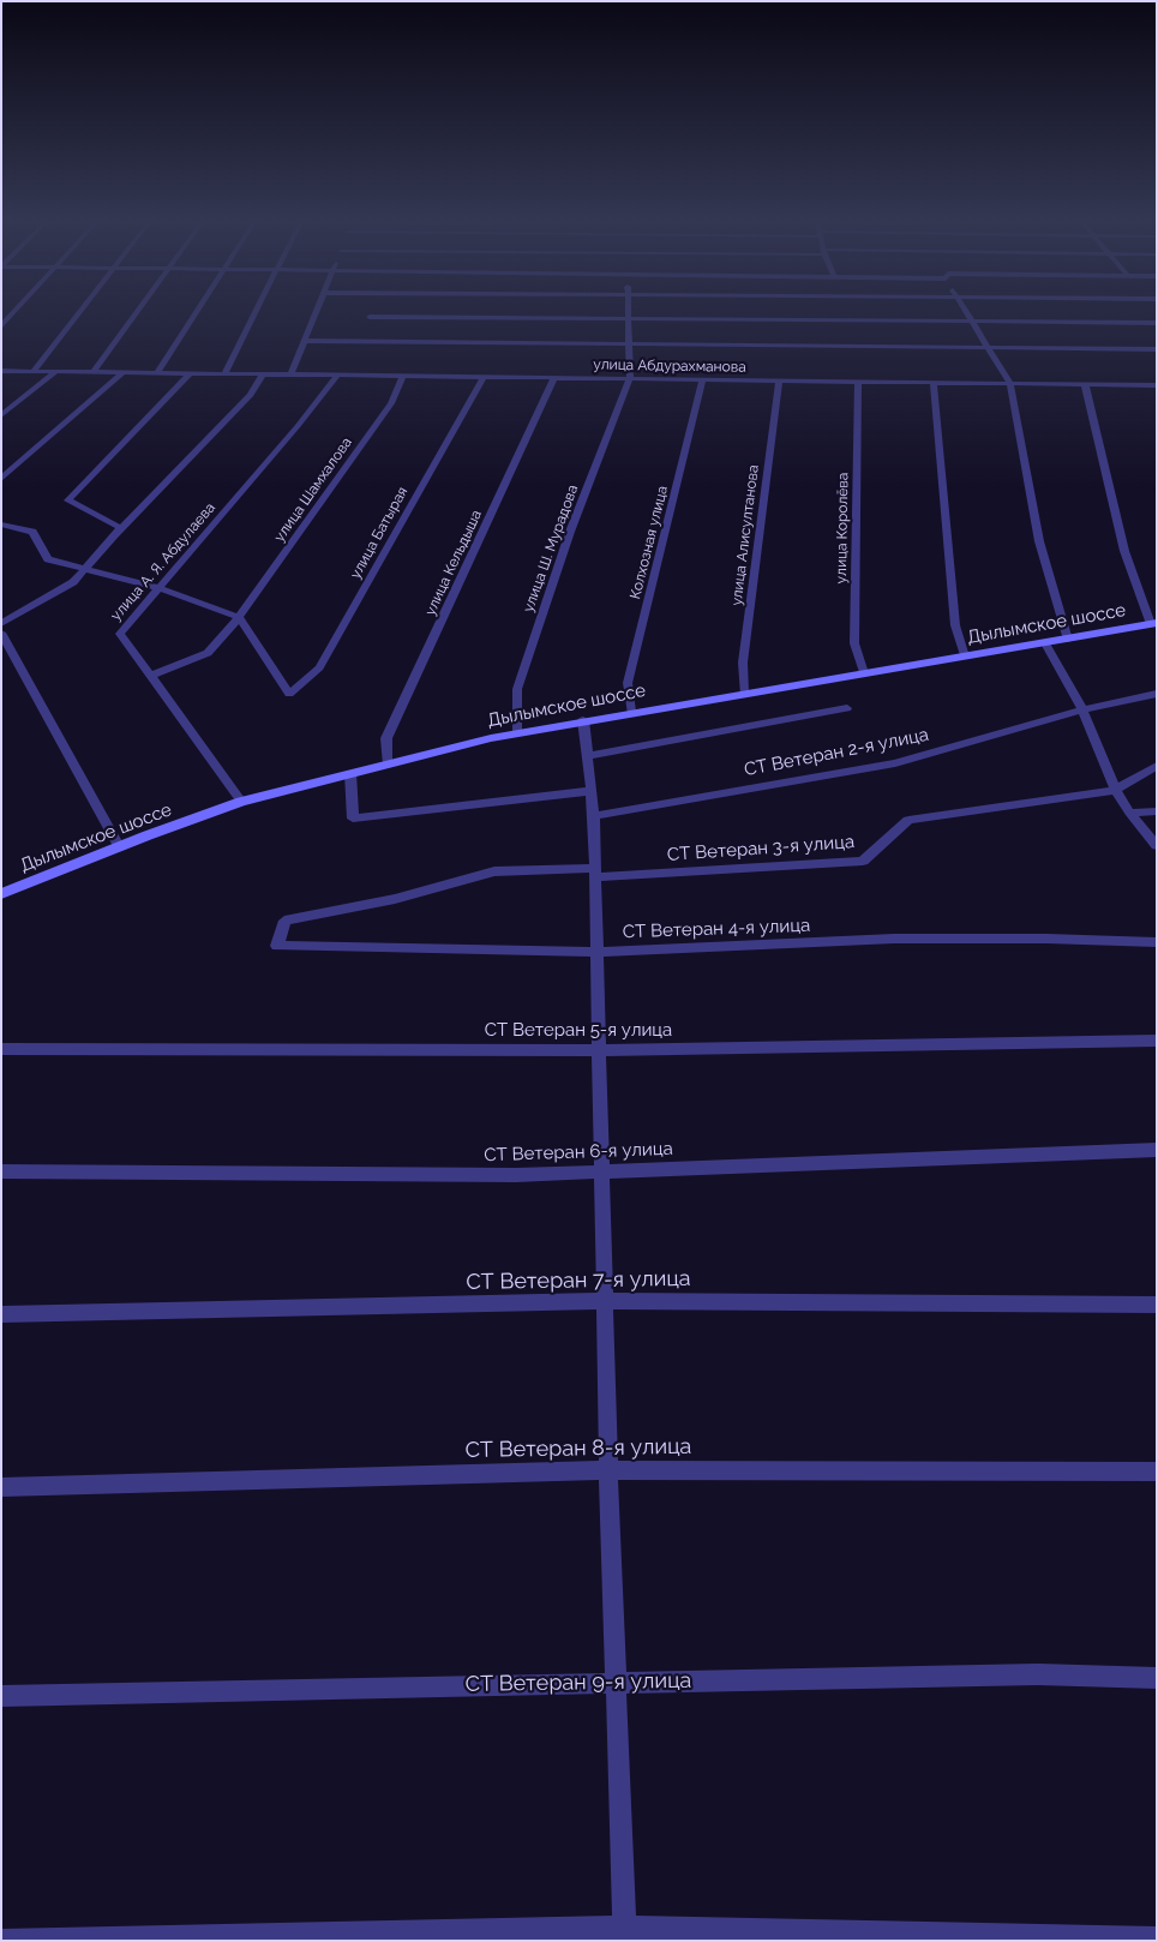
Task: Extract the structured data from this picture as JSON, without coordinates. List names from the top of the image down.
{
  "streets": {
    "main road": ["Дылымское шоссе"],
    "street": [
      "улица Абдурахманова",
      "улица Шамхалова",
      "улица Королёва",
      "улица Батырая",
      "улица Алисултанова",
      "Колхозная улица",
      "улица Ш. Мурадова",
      "улица А. Я. Абдулаева",
      "улица Кельдыша",
      "СТ Ветеран 2-я улица",
      "СТ Ветеран 3-я улица",
      "СТ Ветеран 4-я улица",
      "СТ Ветеран 5-я улица",
      "СТ Ветеран 6-я улица",
      "СТ Ветеран 7-я улица",
      "СТ Ветеран 8-я улица",
      "СТ Ветеран 9-я улица"
    ]
  },
  "crossings": [
    ["улица Абдурахманова", "улица Шамхалова"],
    ["улица Абдурахманова", "улица Королёва"],
    ["улица Абдурахманова", "улица Батырая"],
    ["улица Абдурахманова", "улица Алисултанова"],
    ["улица Абдурахманова", "Колхозная улица"],
    ["улица Абдурахманова", "улица Ш. Мурадова"],
    ["улица Абдурахманова", "улица А. Я. Абдулаева"],
    ["улица Абдурахманова", "улица Кельдыша"],
    ["улица Шамхалова", "улица Батырая"],
    ["улица Шамхалова", "улица А. Я. Абдулаева"],
    ["улица Королёва", "Дылымское шоссе"],
    ["улица Алисултанова", "Дылымское шоссе"],
    ["Колхозная улица", "Дылымское шоссе"],
    ["улица Ш. Мурадова", "Дылымское шоссе"],
    ["улица А. Я. Абдулаева", "Дылымское шоссе"],
    ["улица Кельдыша", "Дылымское шоссе"],
    ["СТ Ветеран 3-я улица", "СТ Ветеран 4-я улица"]
  ]
}
